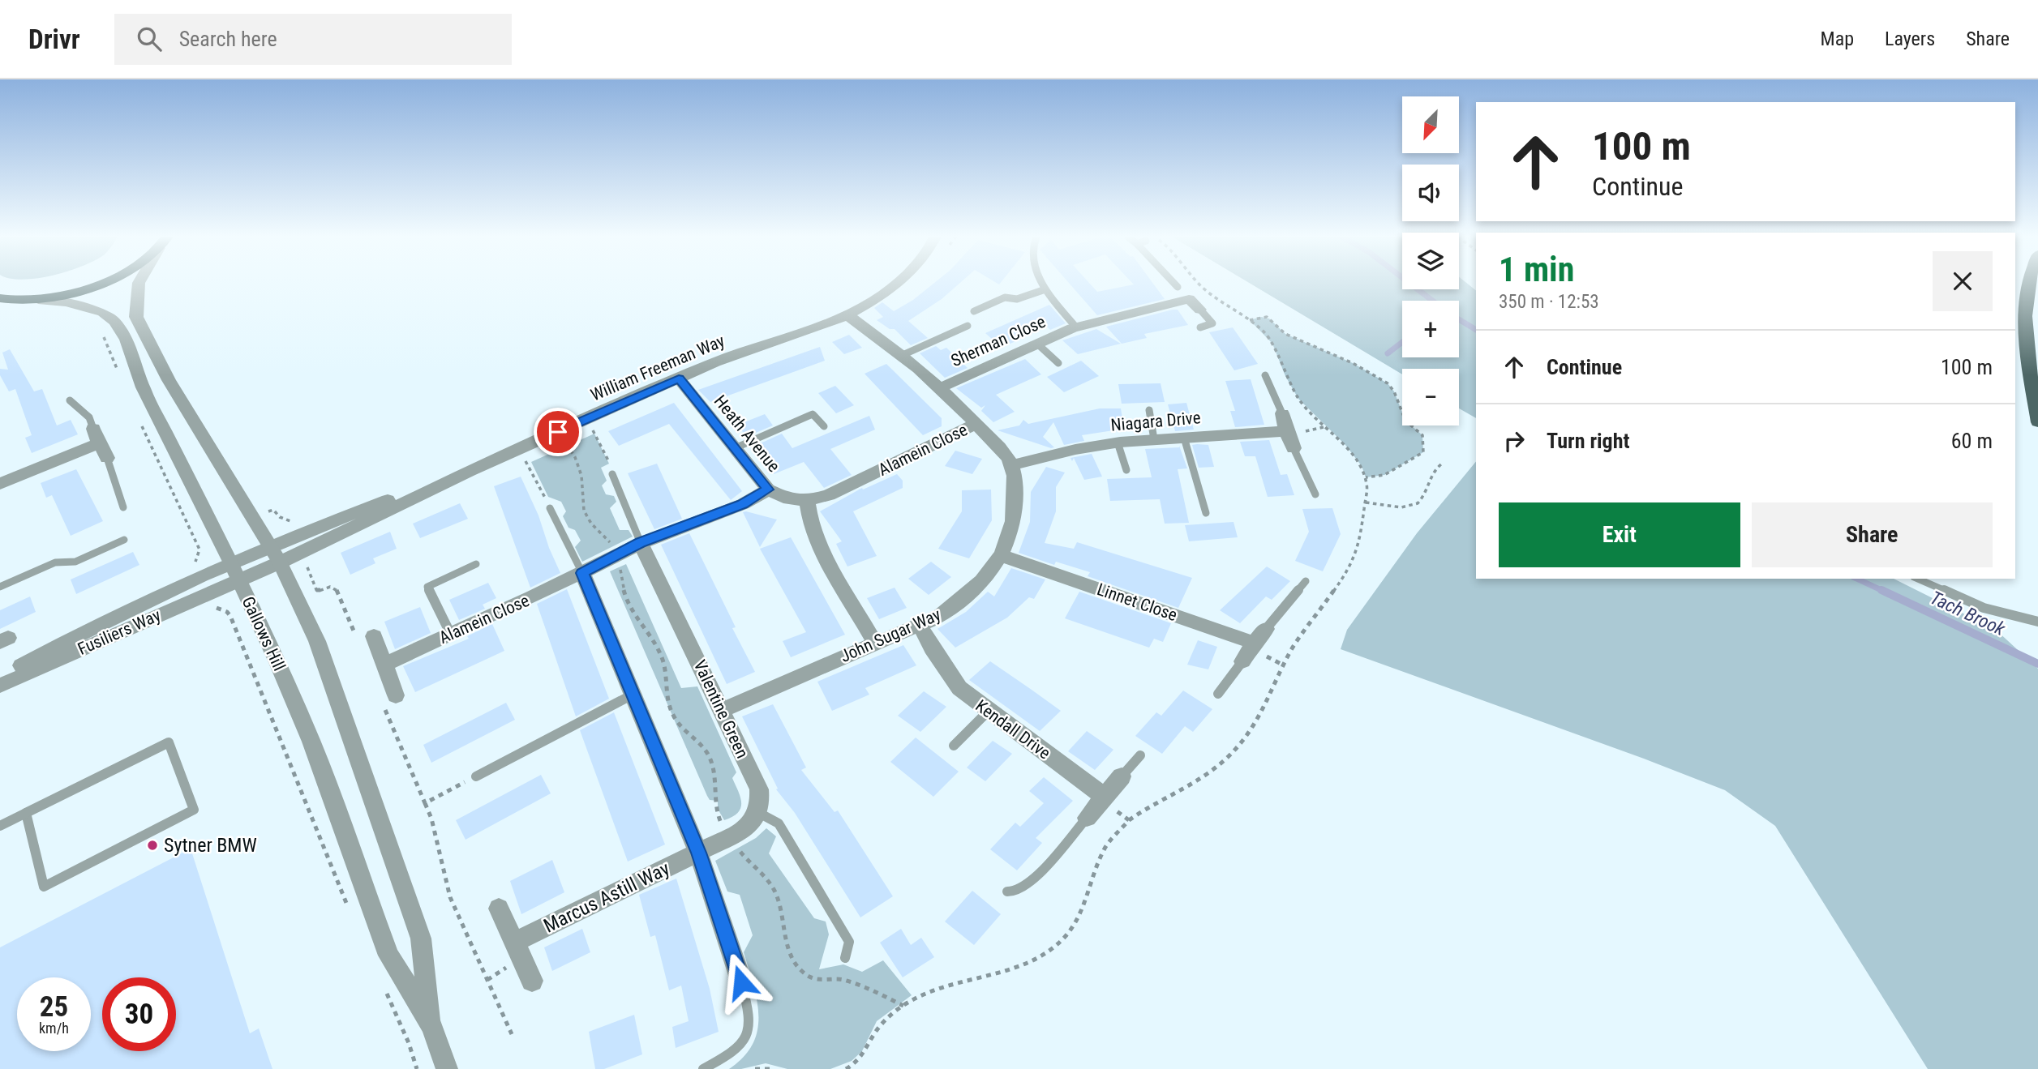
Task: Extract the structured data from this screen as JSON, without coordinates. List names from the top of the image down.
{
  "streets": {
    "street": [
      "Sherman Close",
      "William Freeman Way",
      "Niagara Drive",
      "Heath Avenue",
      "Alamein Close",
      "Linnet Close",
      "Fusiliers Way",
      "Gallows Hill",
      "John Sugar Way",
      "Valentine Green",
      "Kendall Drive",
      "Marcus Astill Way"
    ]
  },
  "crossings": [
    ["William Freeman Way", "Heath Avenue"],
    ["William Freeman Way", "Fusiliers Way"],
    ["William Freeman Way", "Gallows Hill"],
    ["Niagara Drive", "John Sugar Way"],
    ["Heath Avenue", "Alamein Close"],
    ["Alamein Close", "Valentine Green"],
    ["Linnet Close", "John Sugar Way"],
    ["Fusiliers Way", "Gallows Hill"],
    ["John Sugar Way", "Valentine Green"],
    ["John Sugar Way", "Kendall Drive"]
  ],
  "water": ["Tach Brook"],
  "places": ["Sytner BMW"],
  "north": "bottom left",
  "page": {
    "header": "Drivr",
    "search": "Search here",
    "nav": ["Map", "Layers", "Share"],
    "map_buttons": ["+", "−"],
    "turn": ["100 m", "Continue"],
    "heading": ["1 min", "350 m · 12:53"],
    "list": [
      {
        "name": "Continue",
        "value": "100 m"
      },
      {
        "name": "Turn right",
        "value": "60 m"
      }
    ],
    "buttons": ["Exit", "Share"],
    "speed": "25 km/h",
    "limit": "30"
  }
}
